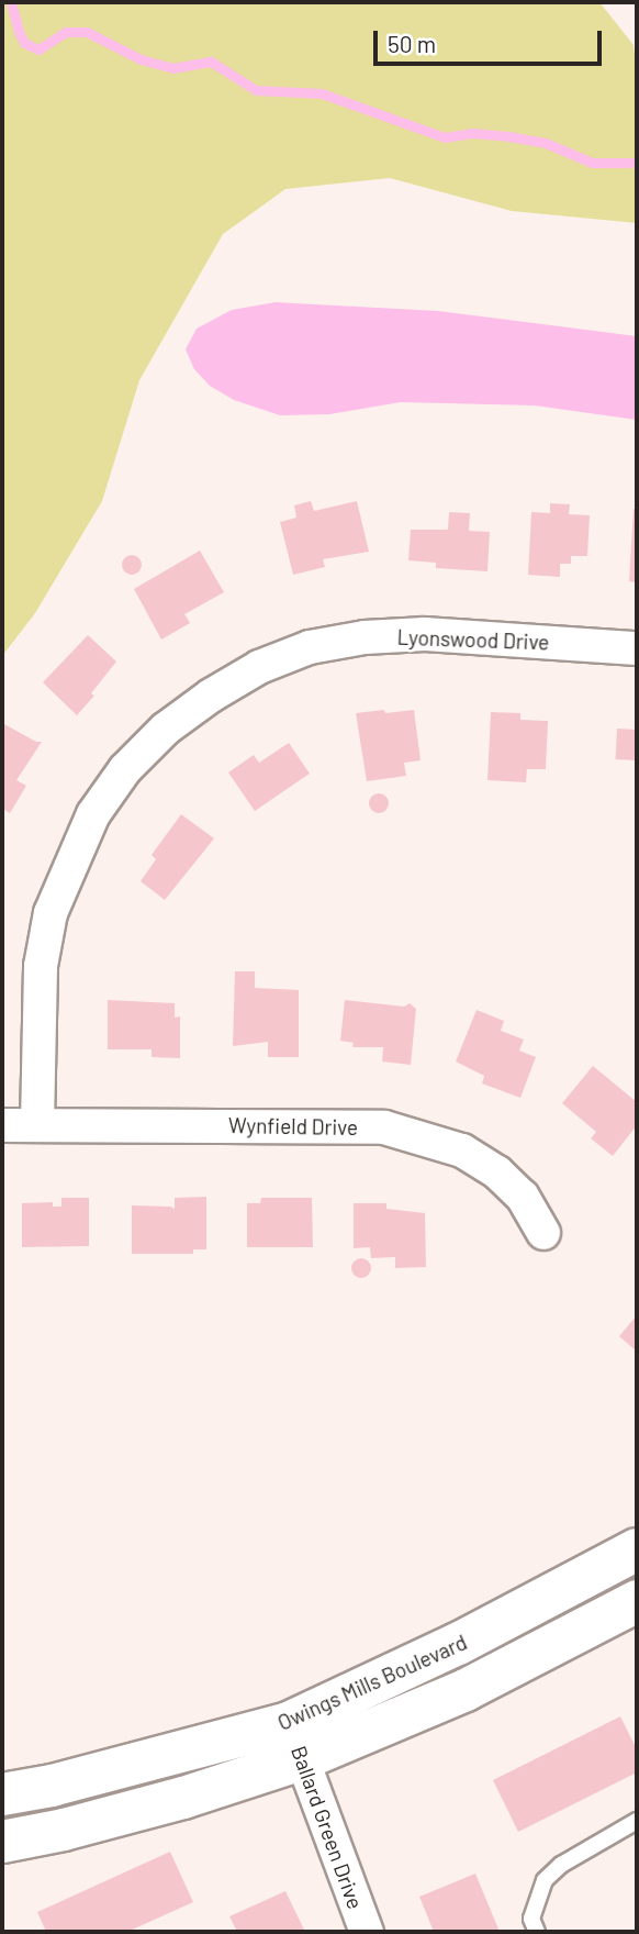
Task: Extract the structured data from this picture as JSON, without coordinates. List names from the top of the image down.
{
  "streets": {
    "main road": ["Owings Mills Boulevard"],
    "street": ["Lyonswood Drive", "Wynfield Drive", "Ballard Green Drive"]
  },
  "crossings": [
    ["Lyonswood Drive", "Wynfield Drive"],
    ["Owings Mills Boulevard", "Ballard Green Drive"]
  ],
  "scale_bar": "50 m"
}
